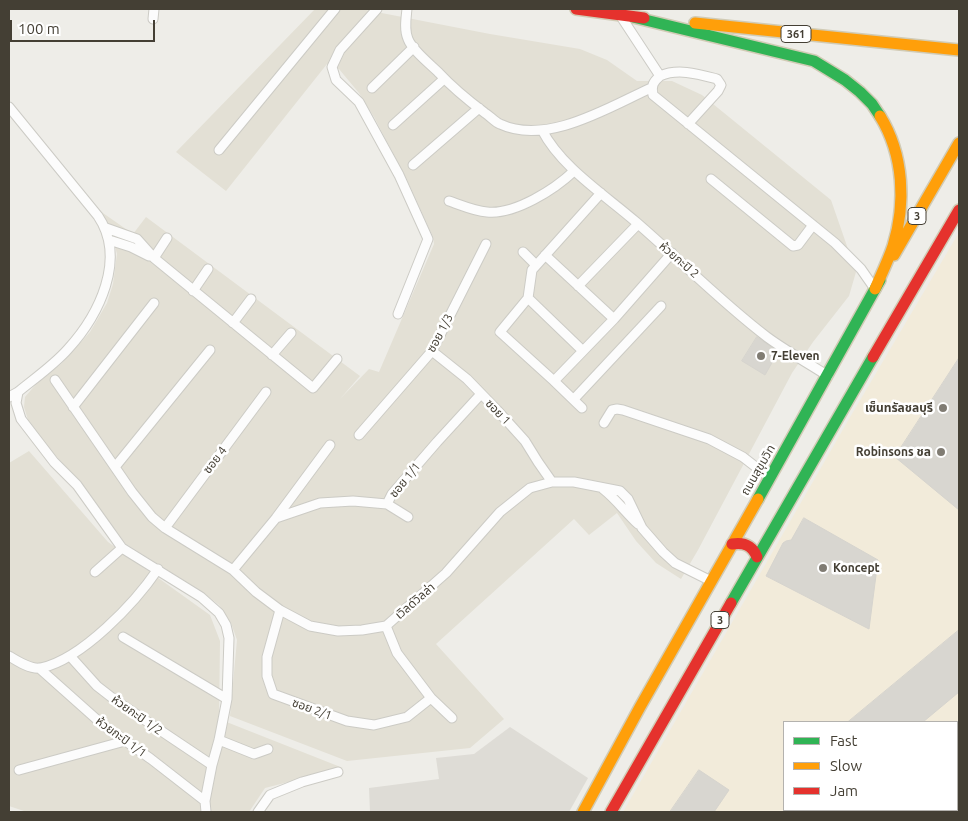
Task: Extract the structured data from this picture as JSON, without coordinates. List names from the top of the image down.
{
  "streets": {
    "main road": ["361", "3", "ถนนสุขุมวิท"],
    "street": [
      "ห้วยกะปิ 2",
      "ซอย 1/3",
      "ซอย 1",
      "ซอย 4",
      "ซอย 1/1",
      "เวิลด์วิลล่า",
      "ซอย 2/1",
      "ห้วยกะปิ 1/2",
      "ห้วยกะปิ 1/1"
    ]
  },
  "crossings": [
    ["ห้วยกะปิ 2", "ถนนสุขุมวิท"],
    ["ซอย 1/3", "ซอย 1"],
    ["ซอย 1", "ซอย 1/1"],
    ["ซอย 1", "เวิลด์วิลล่า"],
    ["ซอย 4", "เวิลด์วิลล่า"],
    ["ถนนสุขุมวิท", "เวิลด์วิลล่า"],
    ["เวิลด์วิลล่า", "ซอย 2/1"]
  ],
  "places": [
    "7-Eleven",
    "เซ็นทรัลชลบุรี",
    "Robinsons ชล",
    "Koncept"
  ],
  "legend": ["Fast", "Slow", "Jam"],
  "scale_bar": "100 m"
}
